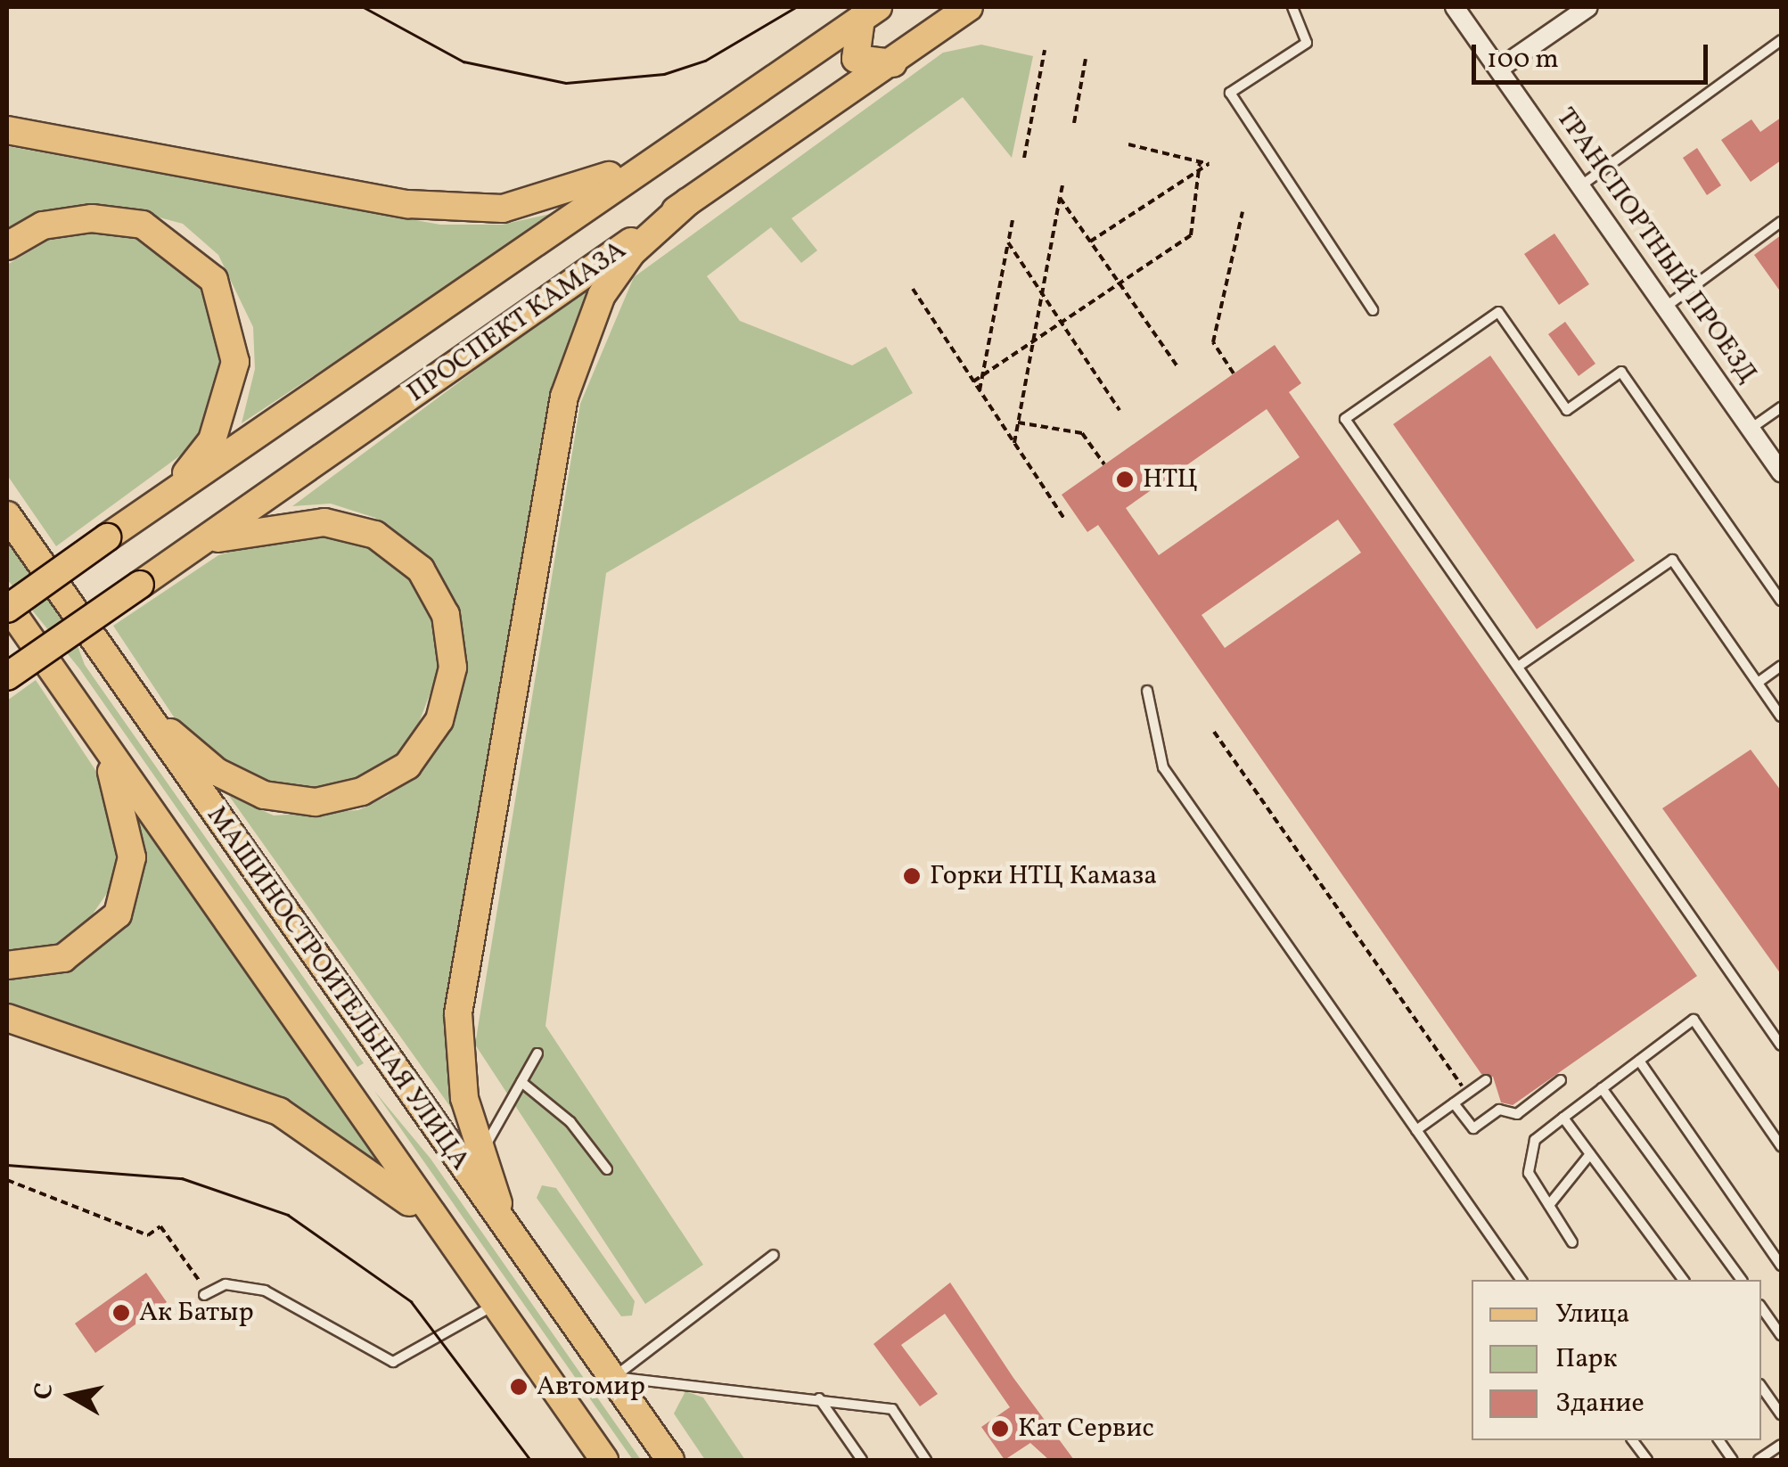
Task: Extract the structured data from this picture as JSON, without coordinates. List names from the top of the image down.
{
  "streets": {
    "main road": ["ПРОСПЕКТ КАМАЗА", "МАШИНОСТРОИТЕЛЬНАЯ УЛИЦА"],
    "street": ["ТРАНСПОРТНЫЙ ПРОЕЗД"]
  },
  "crossings": [
    ["ПРОСПЕКТ КАМАЗА", "МАШИНОСТРОИТЕЛЬНАЯ УЛИЦА"]
  ],
  "places": [
    "НТЦ",
    "Горки НТЦ Камаза",
    "Ак Батыр",
    "Автомир",
    "Кат Сервис"
  ],
  "legend": ["Улица", "Парк", "Здание"],
  "scale_bar": "100 m",
  "north": "left"
}
